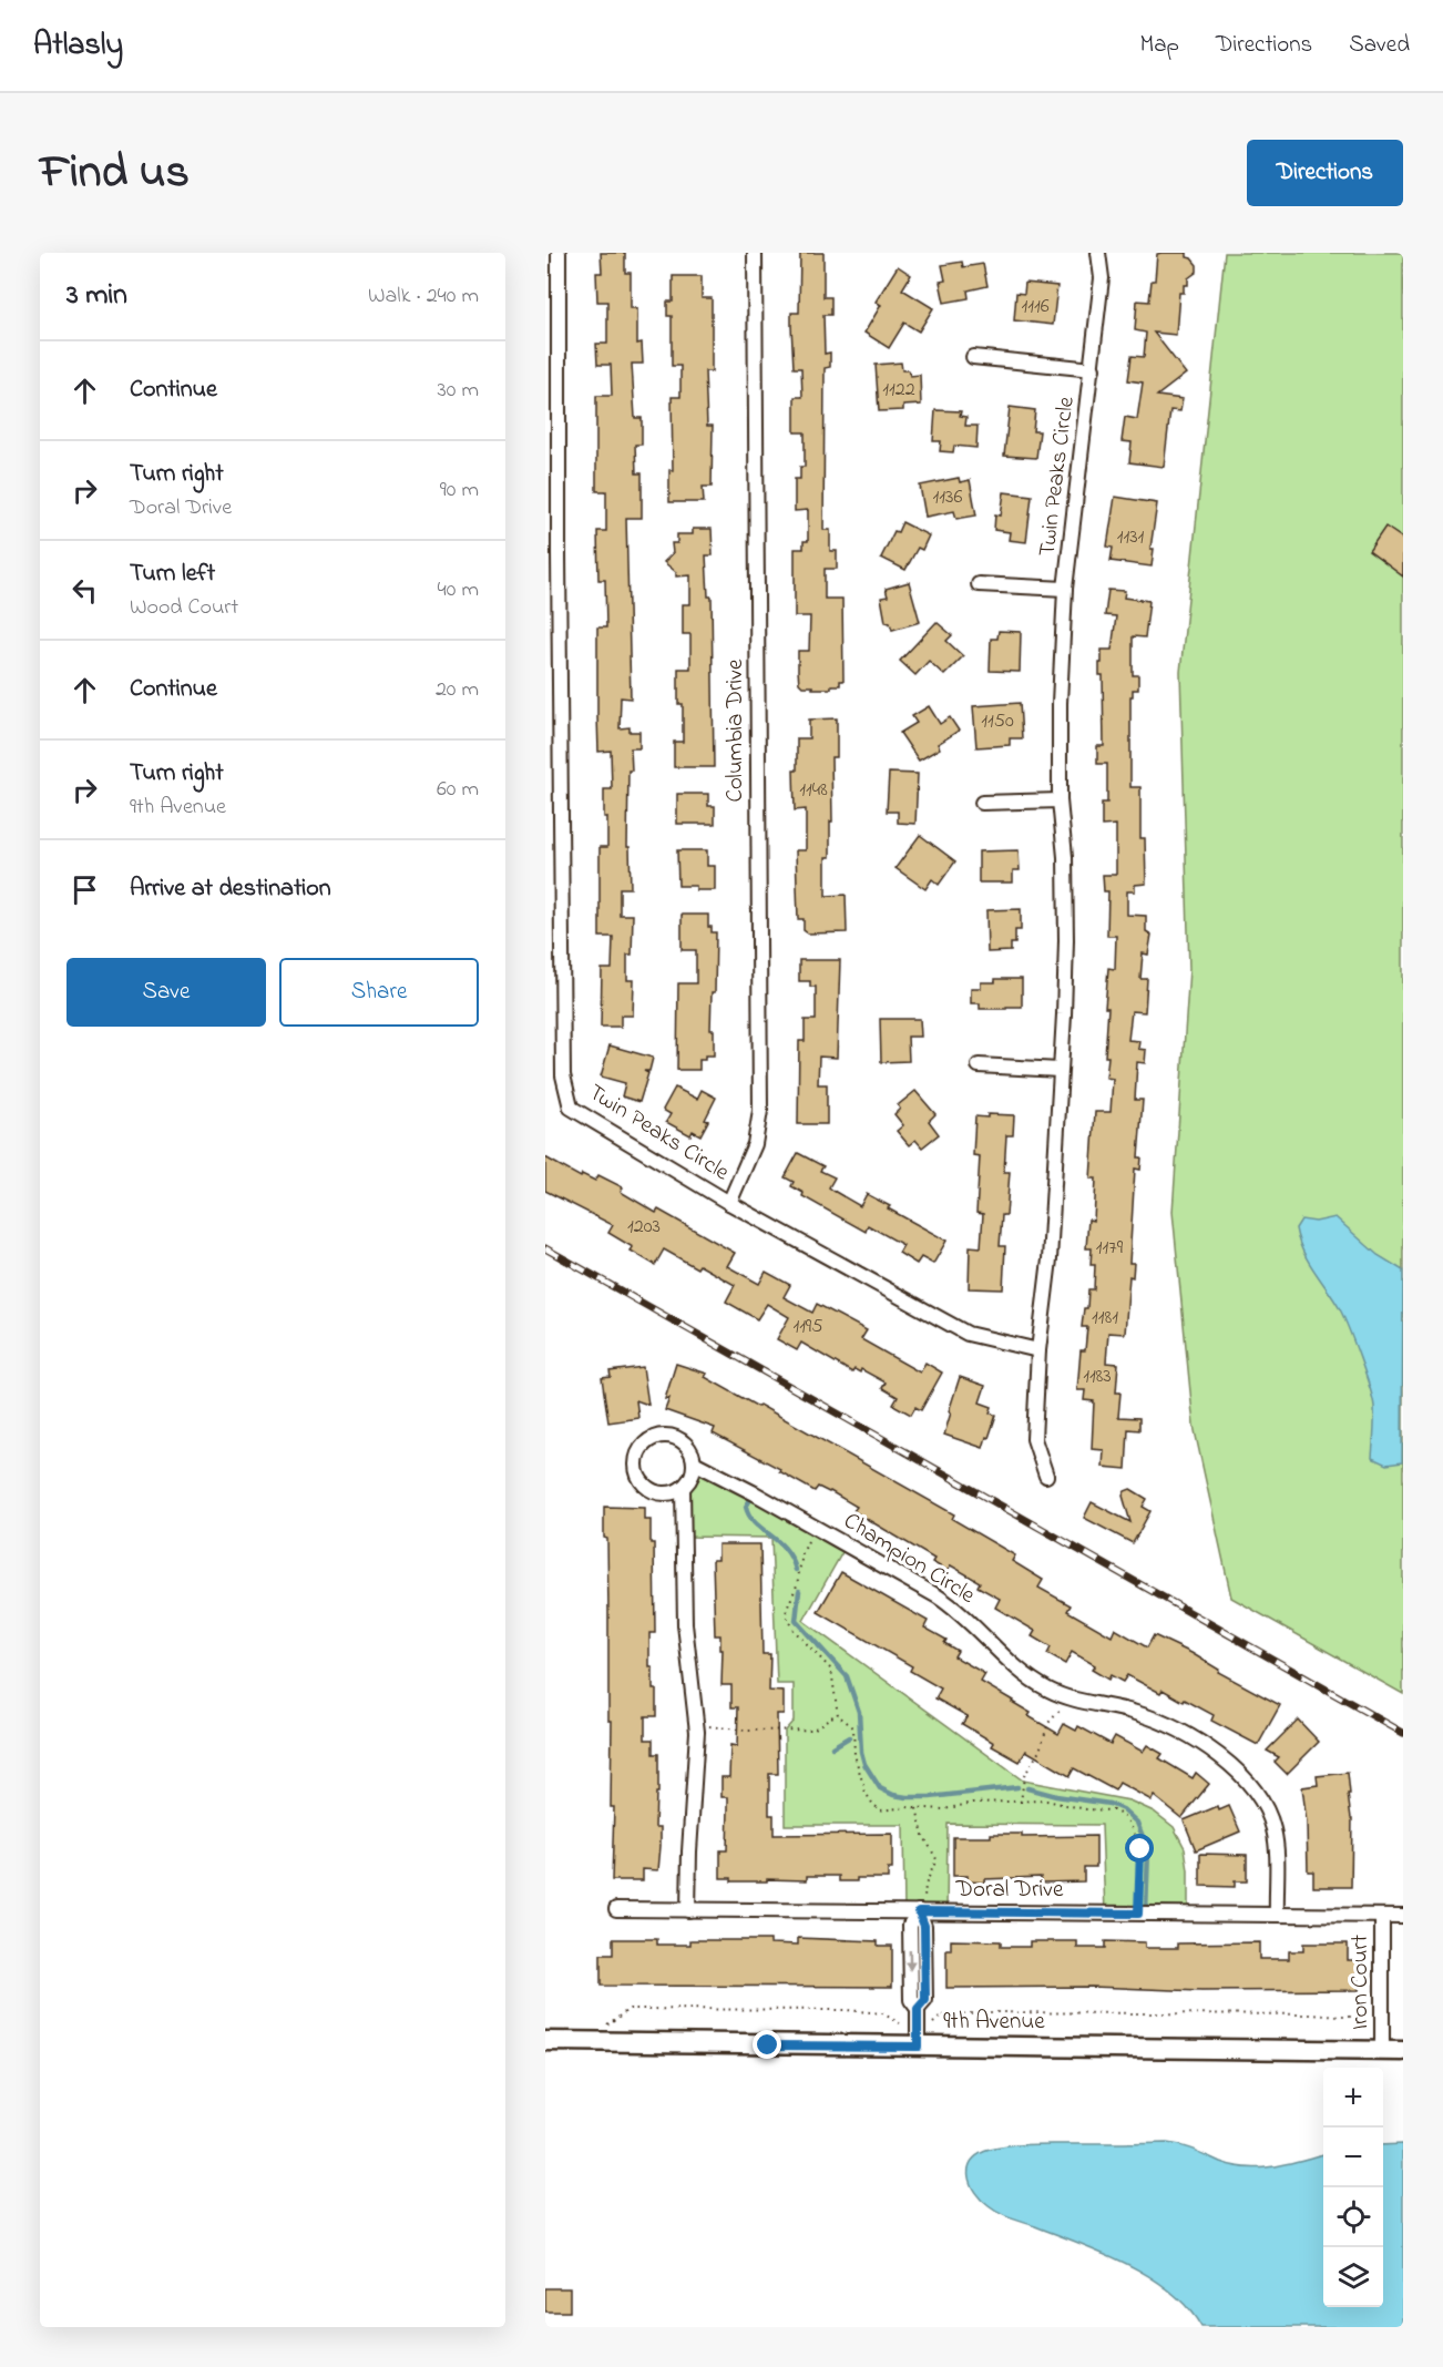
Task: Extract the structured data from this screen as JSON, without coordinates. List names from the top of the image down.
{
  "streets": {
    "main road": ["9th Avenue"],
    "street": [
      "Twin Peaks Circle",
      "Columbia Drive",
      "Champion Circle",
      "Doral Drive",
      "Iron Court"
    ]
  },
  "crossings": [
    ["Twin Peaks Circle", "Columbia Drive"],
    ["Champion Circle", "Doral Drive"],
    ["Doral Drive", "Iron Court"],
    ["Iron Court", "9th Avenue"]
  ],
  "house_numbers": [
    "1116",
    "1122",
    "1136",
    "1131",
    "1150",
    "1148",
    "1203",
    "1179",
    "1181",
    "1195",
    "1183"
  ],
  "page": {
    "header": "Atlasly",
    "nav": ["Map", "Directions", "Saved"],
    "title": "Find us",
    "buttons": [
      "Directions",
      ["Save", "Share"]
    ],
    "heading": ["3 min", "Walk · 240 m"],
    "list": [
      ["Continue", "30 m"],
      ["Turn right", "Doral Drive", "90 m"],
      ["Turn left", "Wood Court", "40 m"],
      ["Continue", "20 m"],
      ["Turn right", "9th Avenue", "60 m"],
      "Arrive at destination"
    ],
    "map_buttons": ["+", "−"]
  }
}
